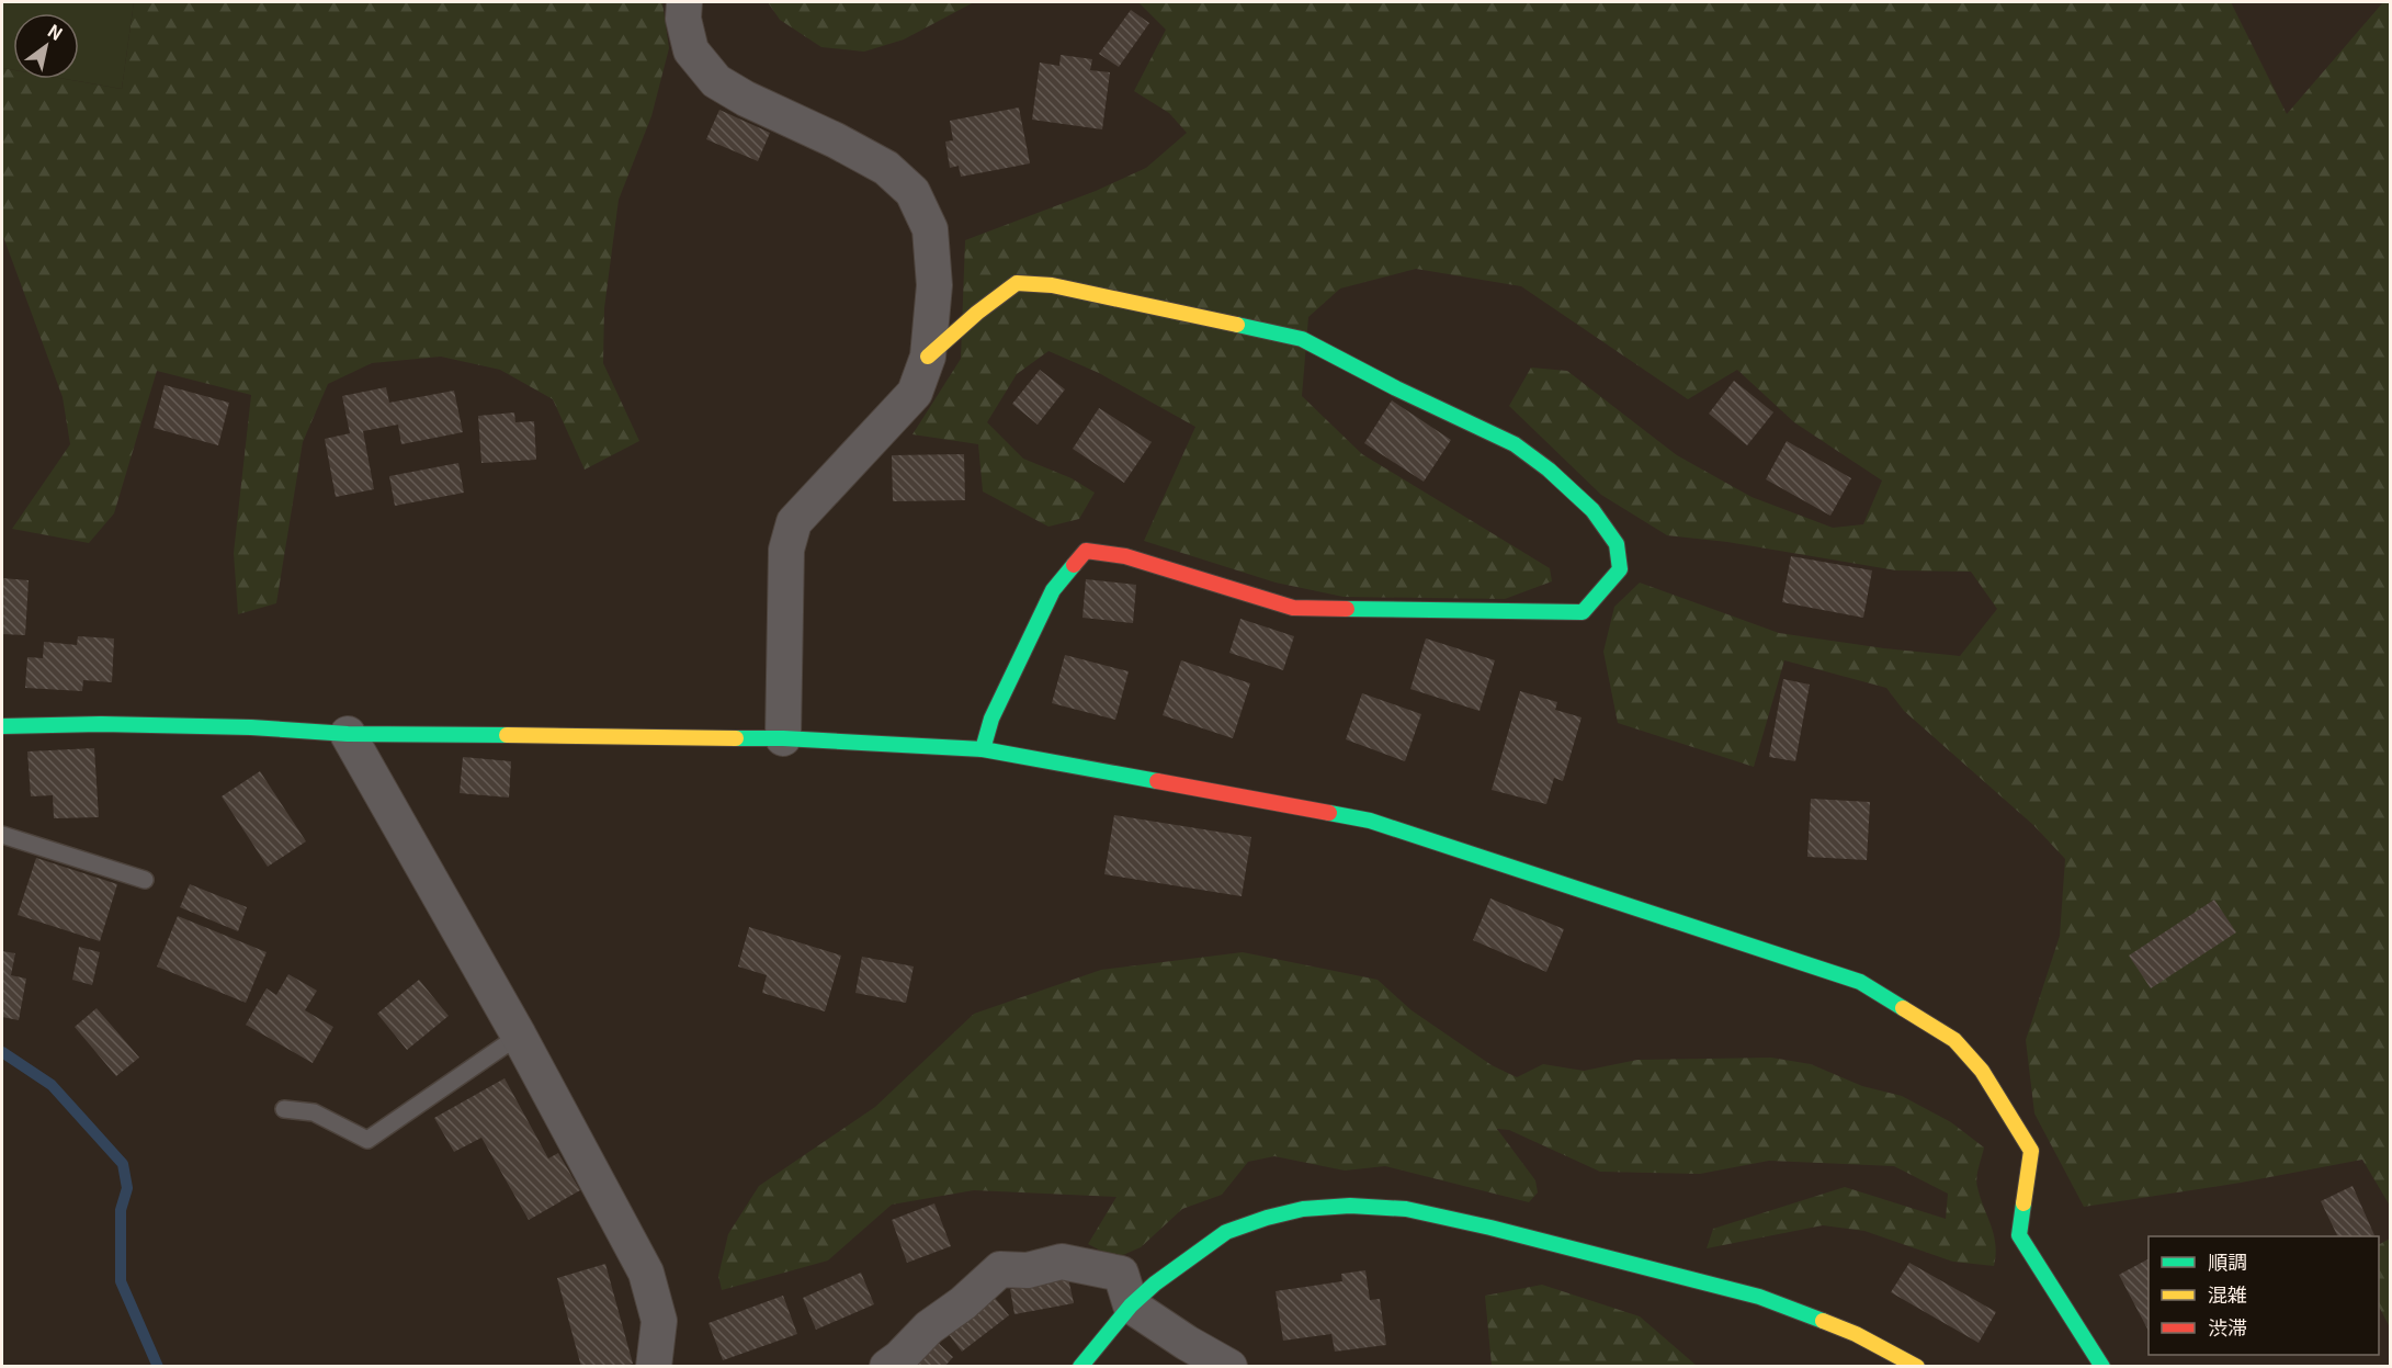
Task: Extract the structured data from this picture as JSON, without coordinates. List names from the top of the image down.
{
  "legend": ["順調", "混雑", "渋滞"],
  "north": "top right"
}
